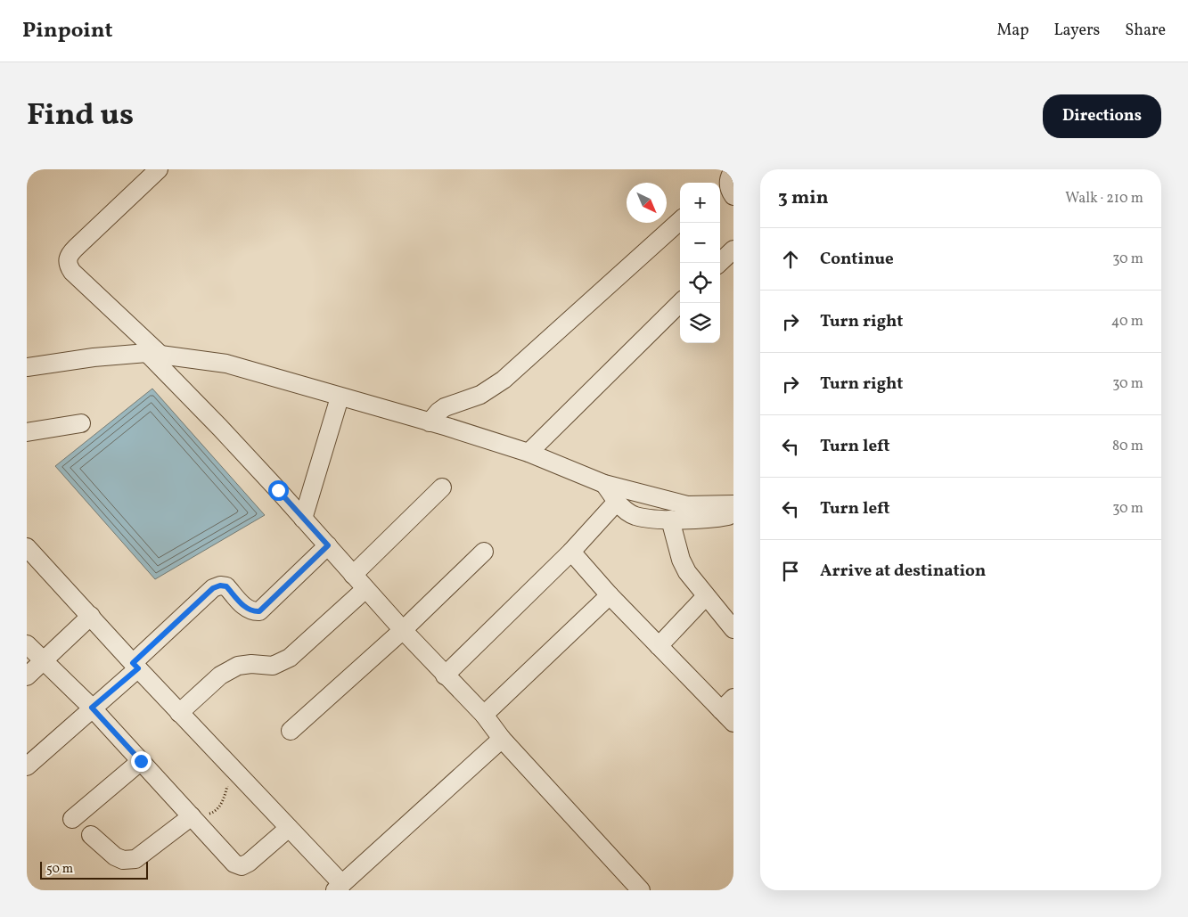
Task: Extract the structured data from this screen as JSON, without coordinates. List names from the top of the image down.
{
  "scale_bar": "50 m",
  "north": "bottom right",
  "page": {
    "header": "Pinpoint",
    "nav": ["Map", "Layers", "Share"],
    "title": "Find us",
    "buttons": "Directions",
    "heading": ["3 min", "Walk · 210 m"],
    "map_buttons": ["+", "−"],
    "list": [
      ["Continue", "30 m"],
      ["Turn right", "40 m"],
      ["Turn right", "30 m"],
      ["Turn left", "80 m"],
      ["Turn left", "30 m"],
      "Arrive at destination"
    ],
    "scale": "50 m"
  }
}
